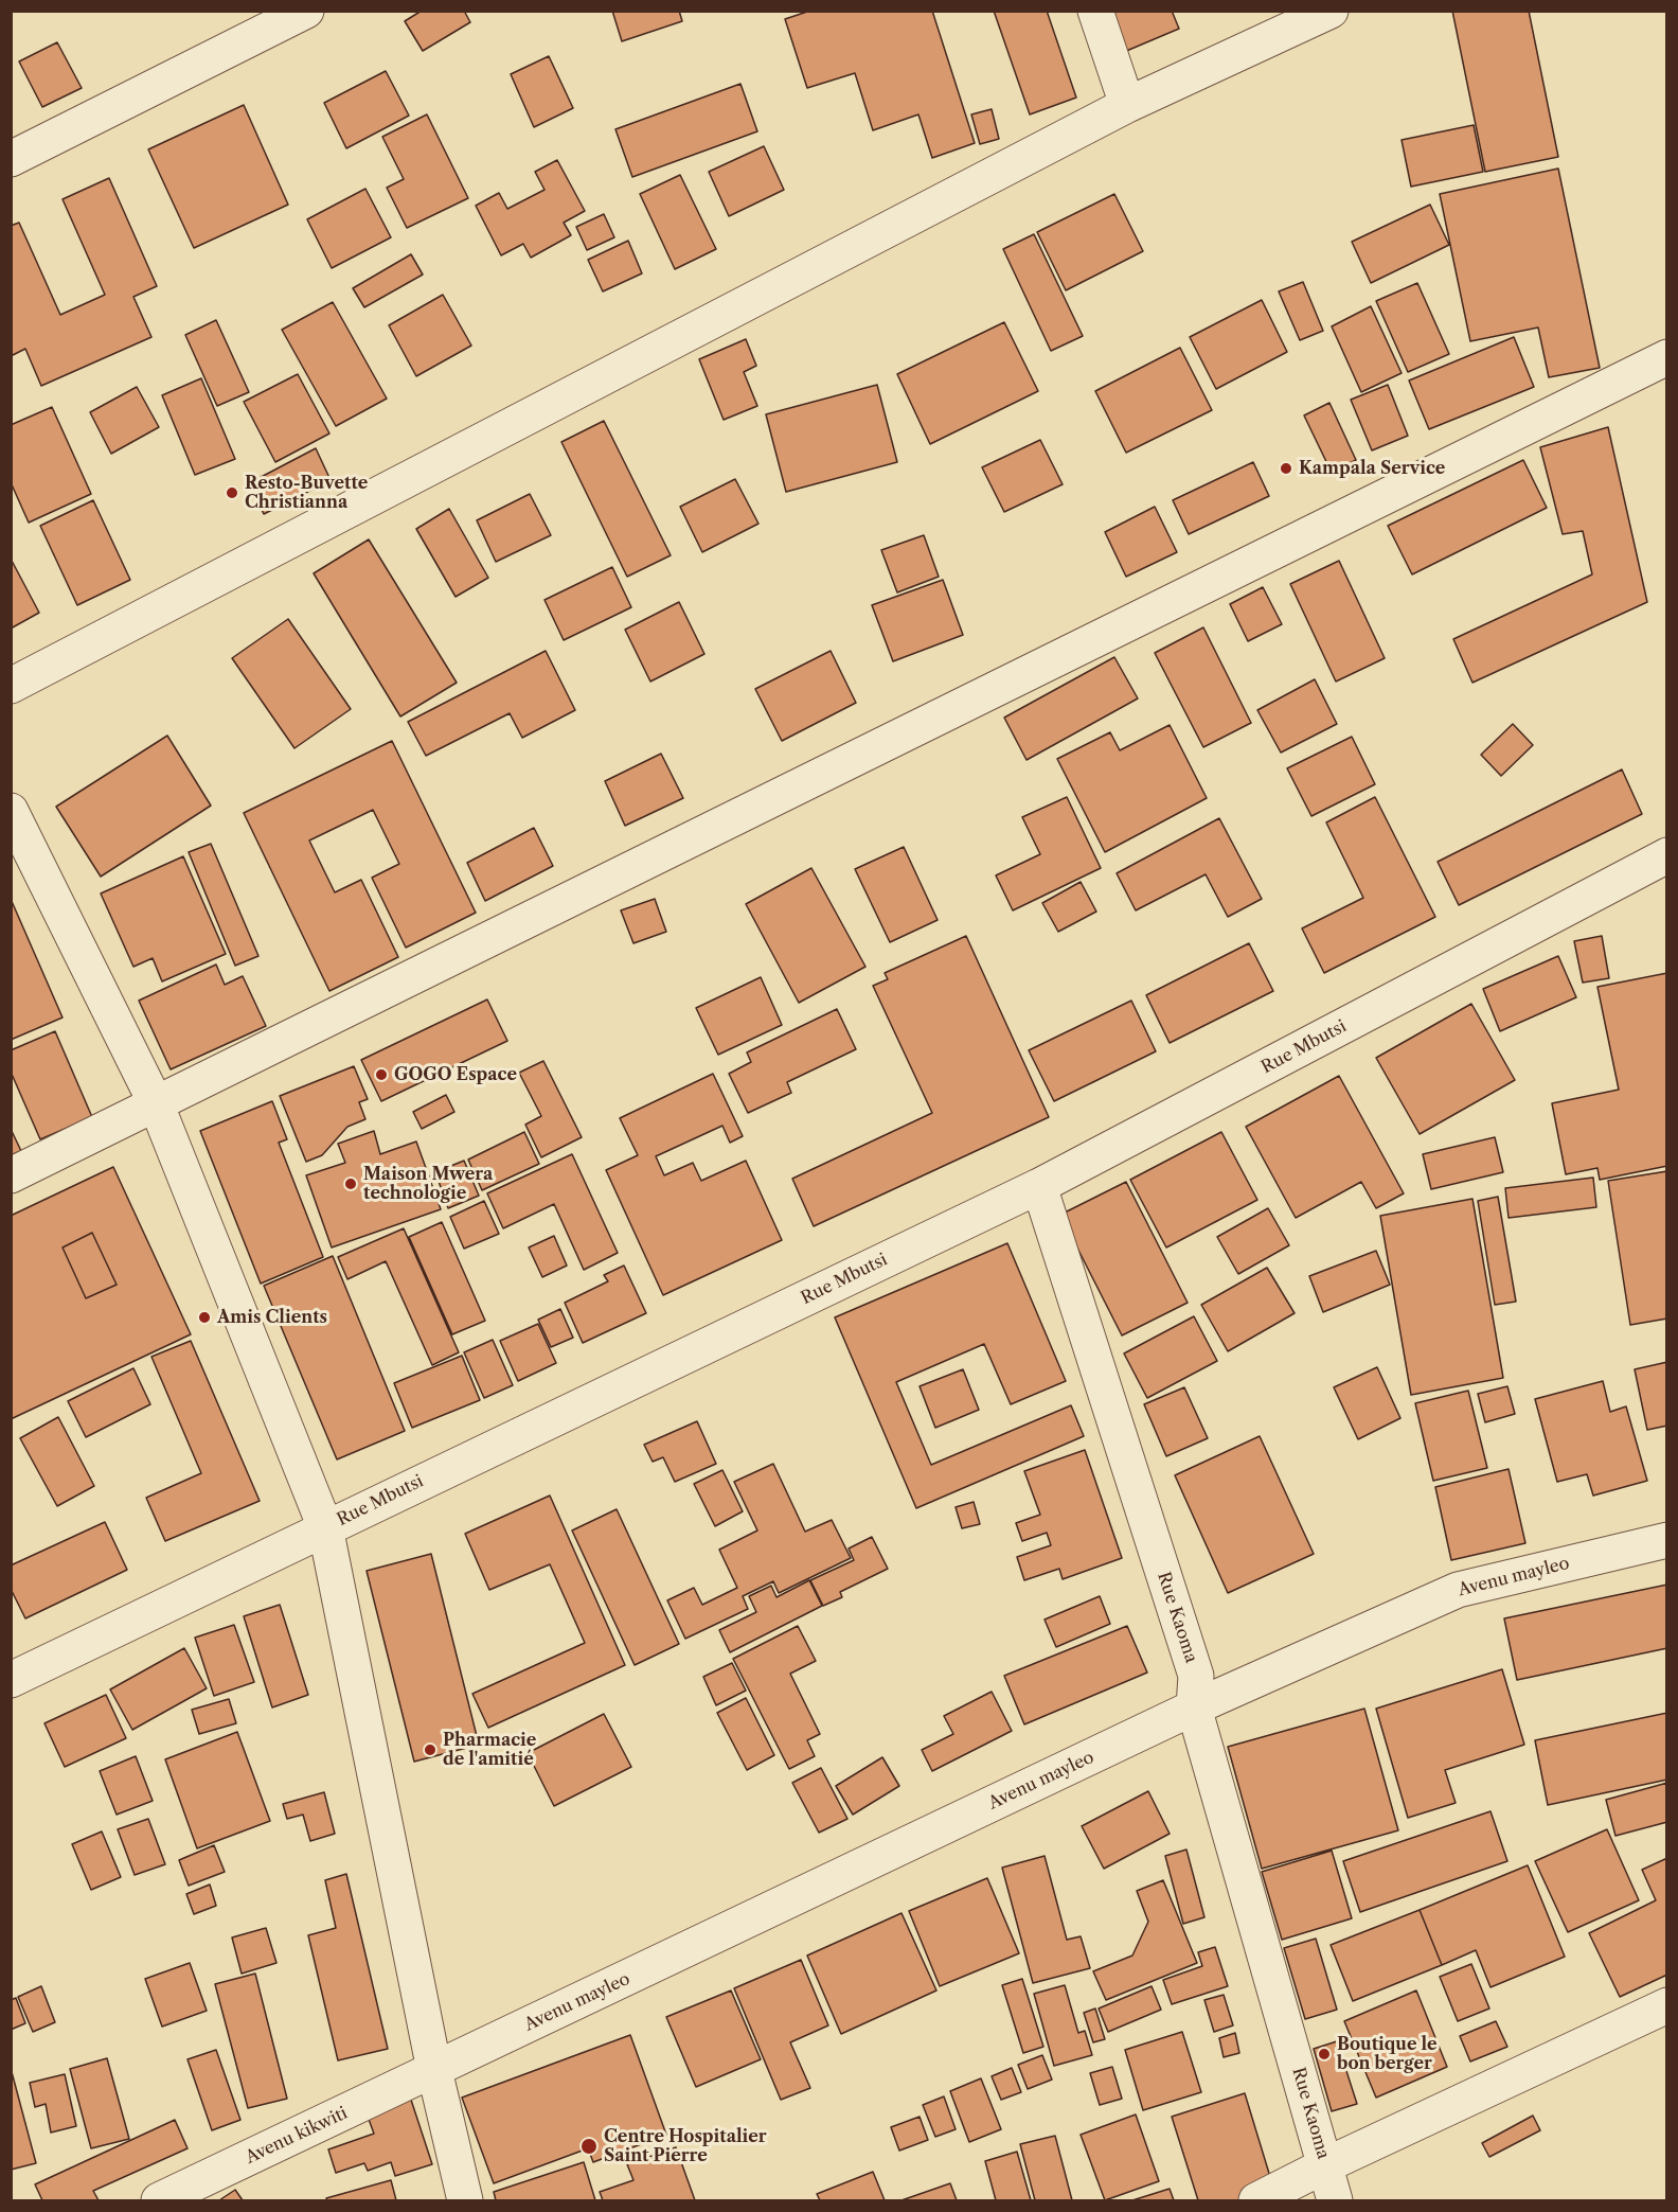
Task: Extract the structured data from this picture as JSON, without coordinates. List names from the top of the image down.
{
  "streets": {
    "street": [
      "Rue Mbutsi",
      "Avenu mayleo",
      "Rue Kaoma",
      "Avenu kikwiti"
    ]
  },
  "crossings": [
    ["Rue Mbutsi", "Rue Kaoma"],
    ["Avenu mayleo", "Rue Kaoma"],
    ["Avenu mayleo", "Avenu kikwiti"]
  ],
  "places": [
    "Kampala Service",
    "Resto-Buvette Christianna",
    "GOGO Espace",
    "Maison Mwera technologie",
    "Amis Clients",
    "Pharmacie de l'amitié",
    "Boutique le bon berger",
    "Centre Hospitalier Saint Pierre"
  ]
}
